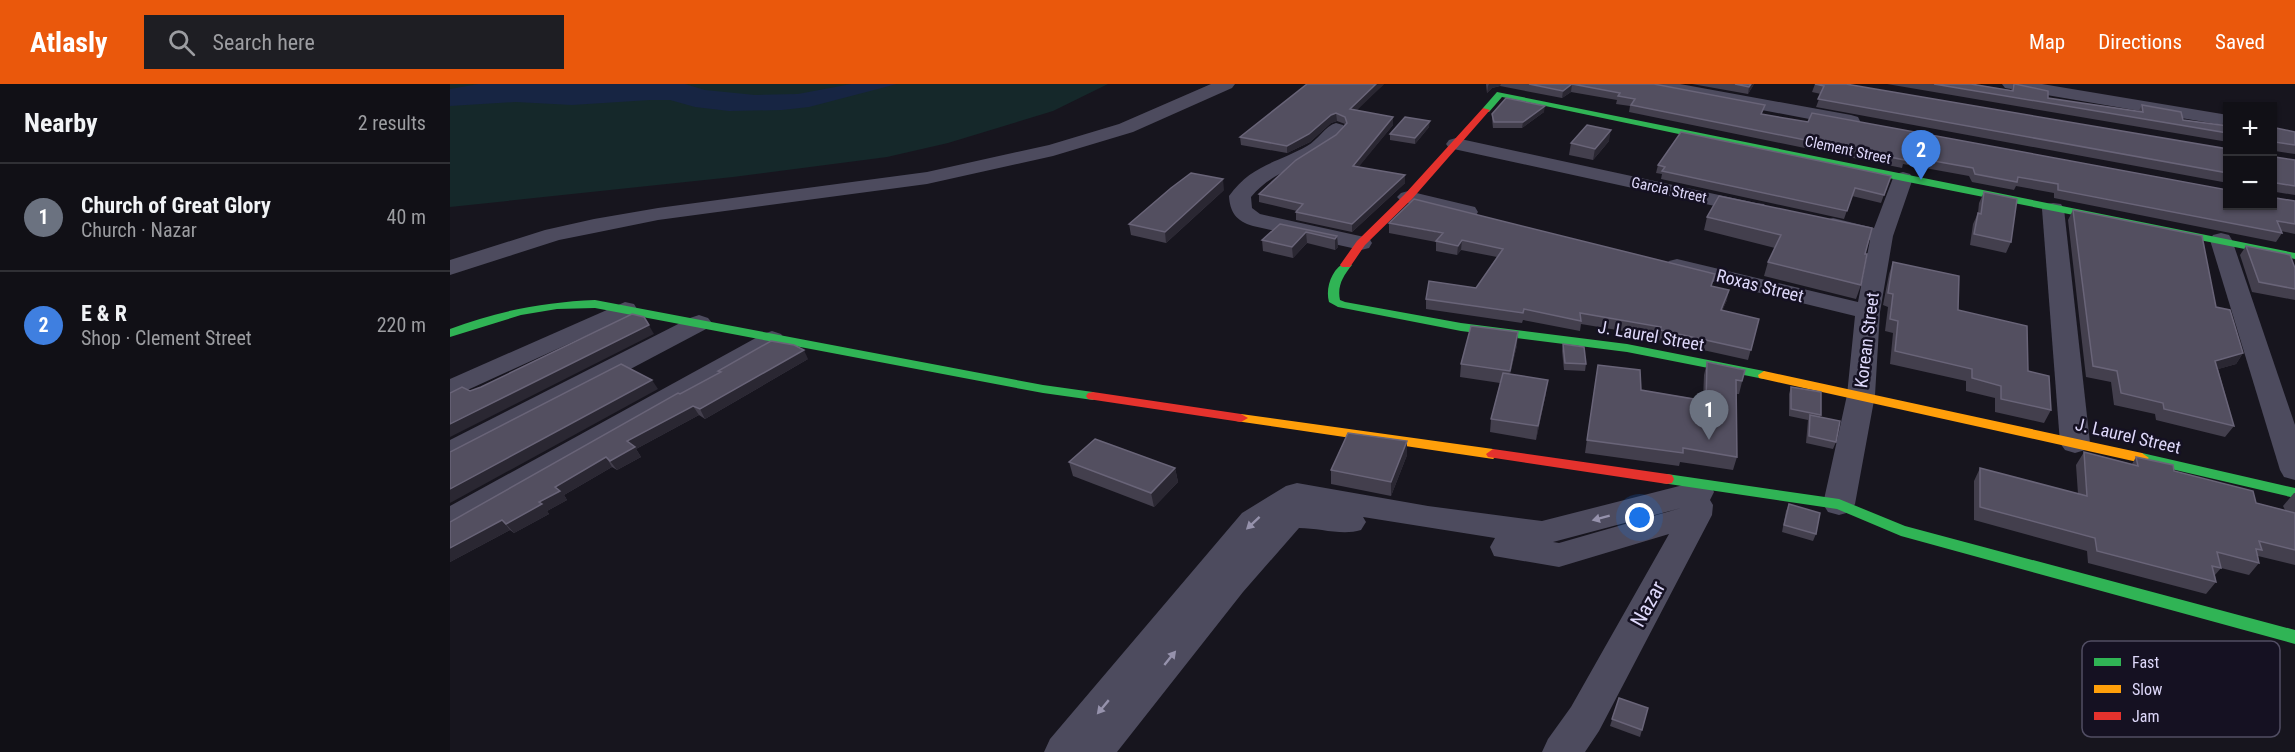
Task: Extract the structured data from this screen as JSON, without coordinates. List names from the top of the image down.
{
  "streets": {
    "street": [
      "Clement Street",
      "Garcia Street",
      "Roxas Street",
      "J. Laurel Street",
      "Korean Street",
      "Nazar"
    ]
  },
  "crossings": [
    ["Clement Street", "J. Laurel Street"],
    ["Clement Street", "Korean Street"],
    ["Garcia Street", "J. Laurel Street"],
    ["Roxas Street", "Korean Street"],
    ["J. Laurel Street", "Korean Street"]
  ],
  "legend": ["Fast", "Slow", "Jam"],
  "page": {
    "header": "Atlasly",
    "search": "Search here",
    "nav": ["Map", "Directions", "Saved"],
    "heading": ["Nearby", "2 results"],
    "map_buttons": ["+", "−"],
    "pins": ["2", "1"],
    "list": [
      {
        "mark": "1",
        "name": "Church of Great Glory",
        "note": "Church · Nazar",
        "value": "40 m"
      },
      {
        "mark": "2",
        "name": "E & R",
        "note": "Shop · Clement Street",
        "value": "220 m"
      }
    ]
  }
}
